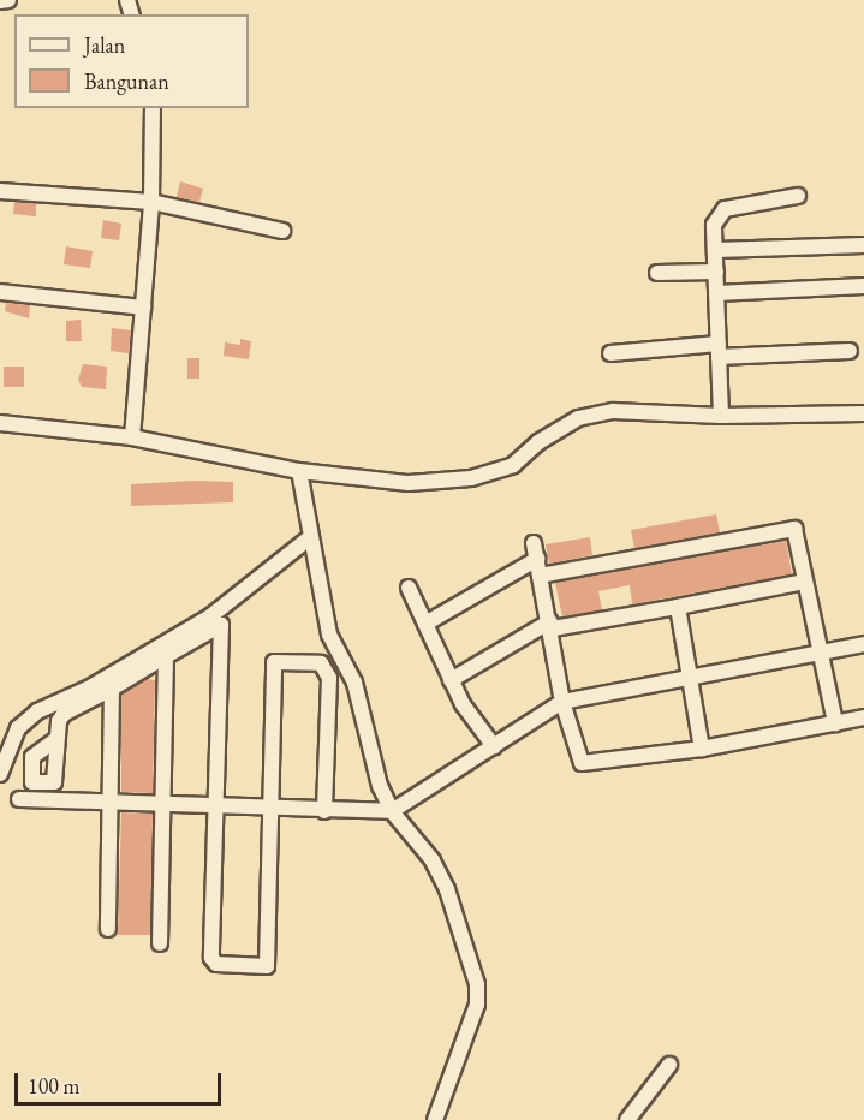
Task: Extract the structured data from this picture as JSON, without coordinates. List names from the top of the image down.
{
  "legend": ["Jalan", "Bangunan"],
  "scale_bar": "100 m"
}
